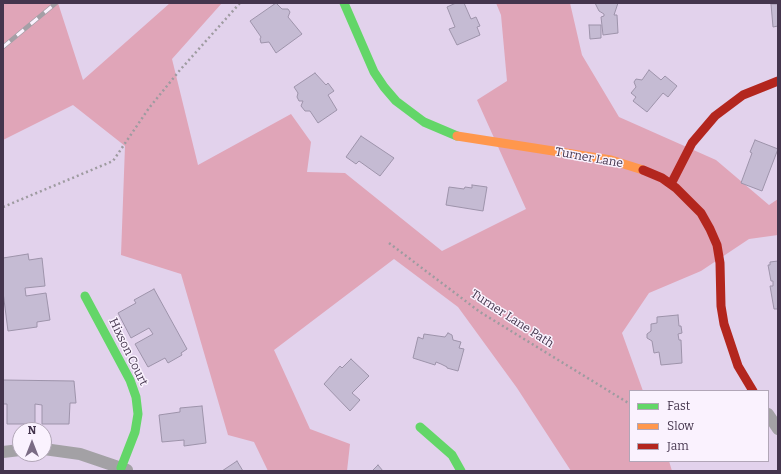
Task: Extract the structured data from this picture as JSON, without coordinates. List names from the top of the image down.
{
  "streets": {
    "street": ["Turner Lane", "Hixson Court"],
    "path": ["Turner Lane Path"]
  },
  "legend": ["Fast", "Slow", "Jam"],
  "north": "top"
}
